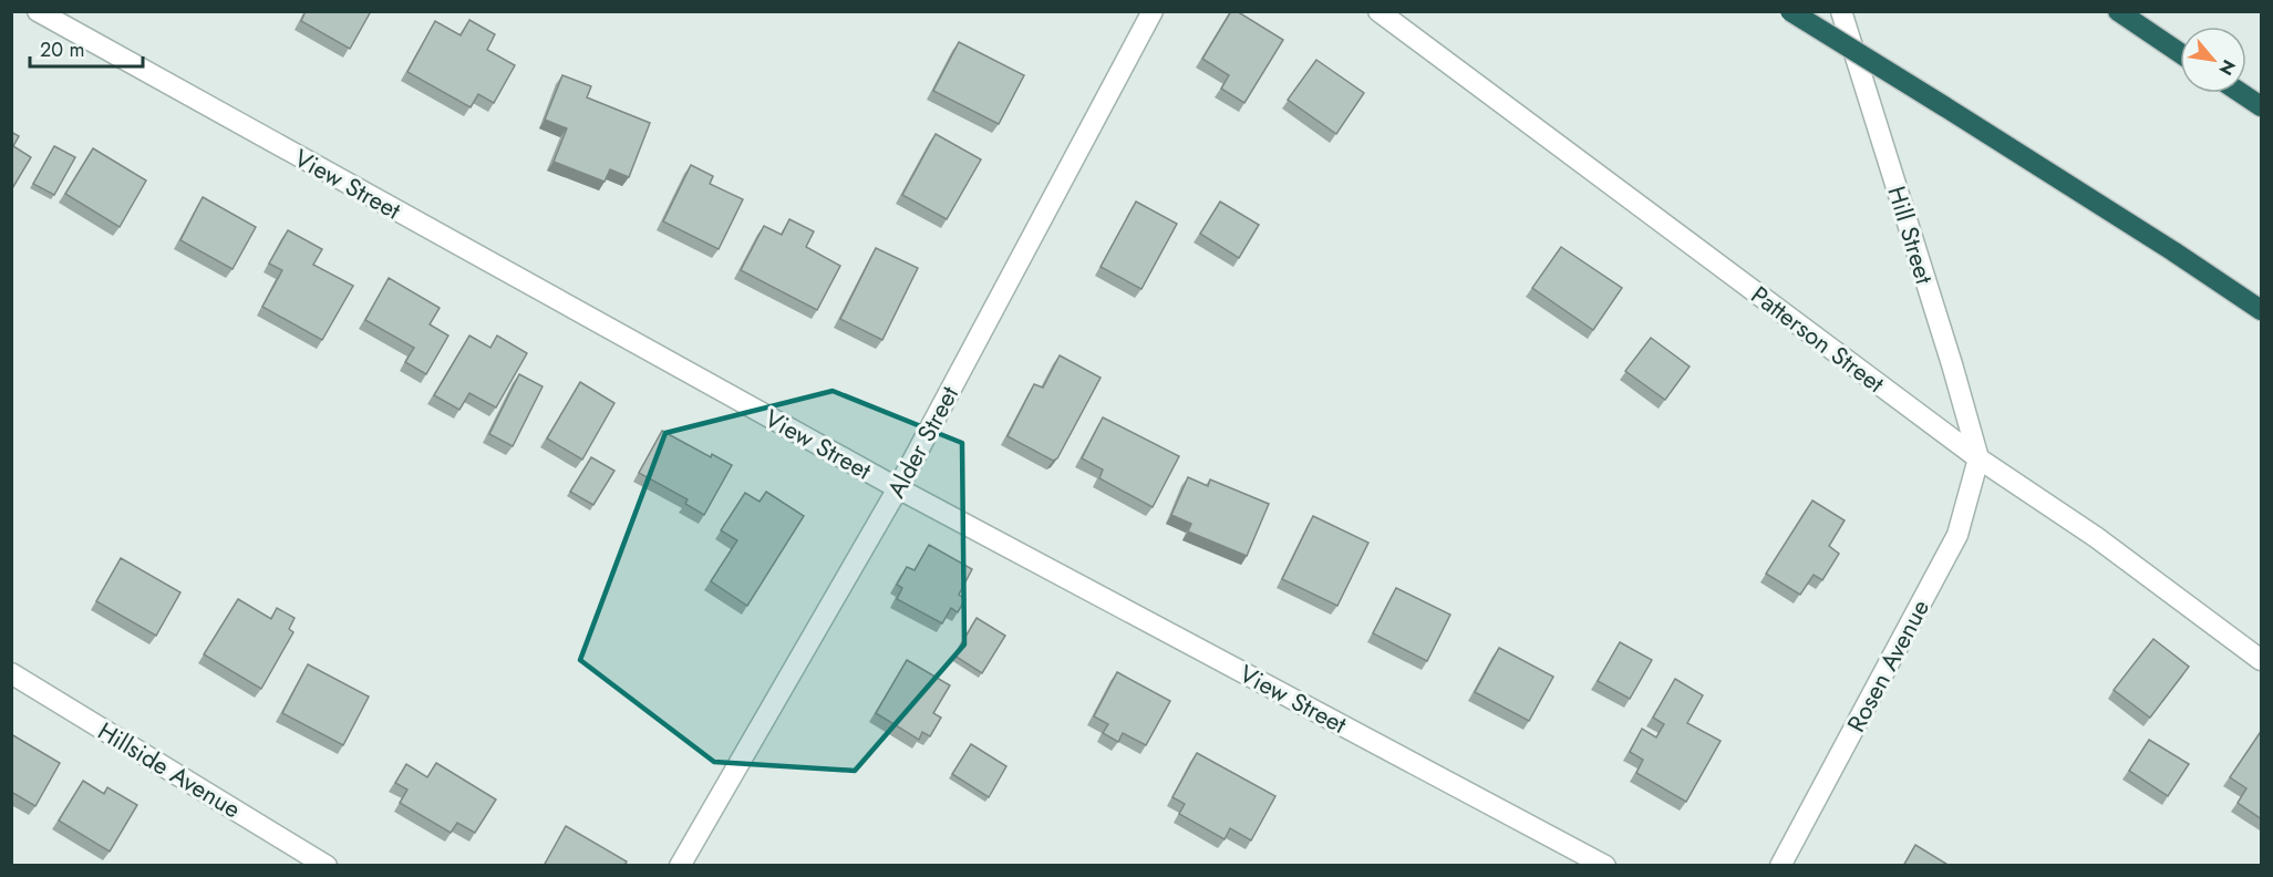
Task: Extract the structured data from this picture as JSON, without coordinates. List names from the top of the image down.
{
  "streets": {
    "street": [
      "View Street",
      "Hill Street",
      "Patterson Street",
      "Alder Street",
      "Rosen Avenue",
      "Hillside Avenue"
    ]
  },
  "crossings": [
    ["View Street", "Alder Street"],
    ["Hill Street", "Patterson Street"],
    ["Hill Street", "Rosen Avenue"],
    ["Patterson Street", "Rosen Avenue"]
  ],
  "scale_bar": "20 m",
  "north": "bottom right"
}
